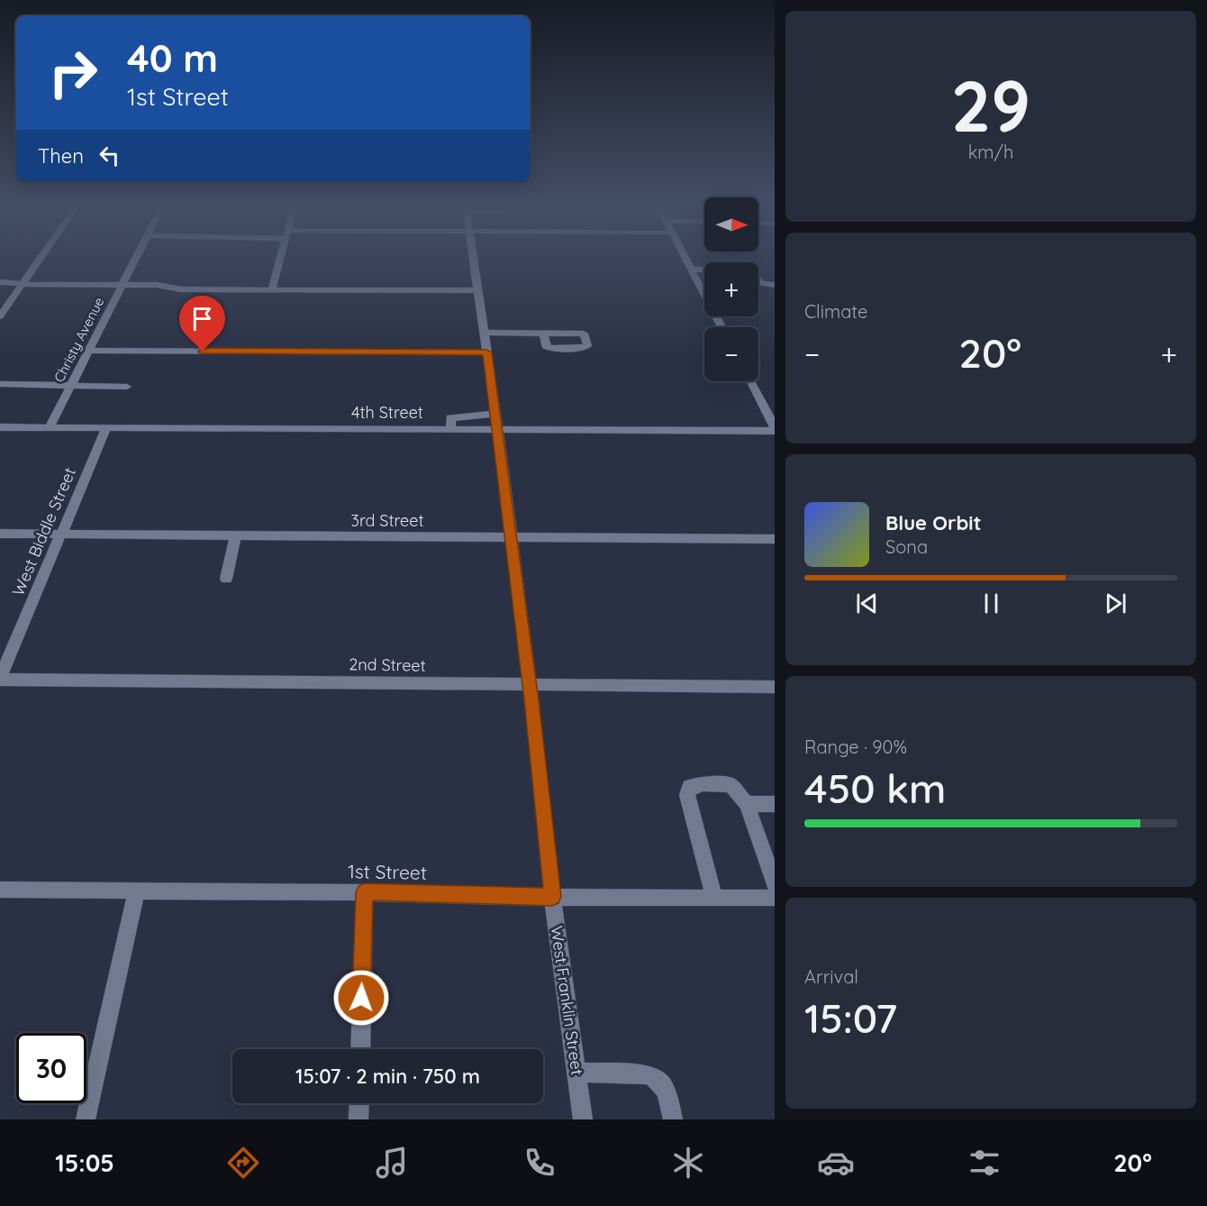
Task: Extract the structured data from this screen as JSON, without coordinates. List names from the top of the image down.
{
  "streets": {
    "street": [
      "Christy Avenue",
      "4th Street",
      "3rd Street",
      "West Biddle Street",
      "2nd Street",
      "1st Street",
      "West Franklin Street"
    ]
  },
  "crossings": [
    ["Christy Avenue", "4th Street"],
    ["4th Street", "West Biddle Street"],
    ["4th Street", "West Franklin Street"],
    ["3rd Street", "West Biddle Street"],
    ["3rd Street", "West Franklin Street"],
    ["West Biddle Street", "2nd Street"],
    ["2nd Street", "West Franklin Street"],
    ["1st Street", "West Franklin Street"]
  ],
  "north": "right",
  "page": {
    "tile": [
      ["29", "km/h"],
      "Climate",
      ["Range · 90%", "450 km"],
      ["Arrival", "15:07"]
    ],
    "turn": ["40 m", "1st Street"],
    "then": "Then",
    "map_buttons": ["+", "−"],
    "heat": ["−", "20°", "+"],
    "song": ["Blue Orbit", "Sona"],
    "limit": "30",
    "trip": "15:07 · 2 min · 750 m",
    "tabs": ["15:05", "20°"]
  }
}
